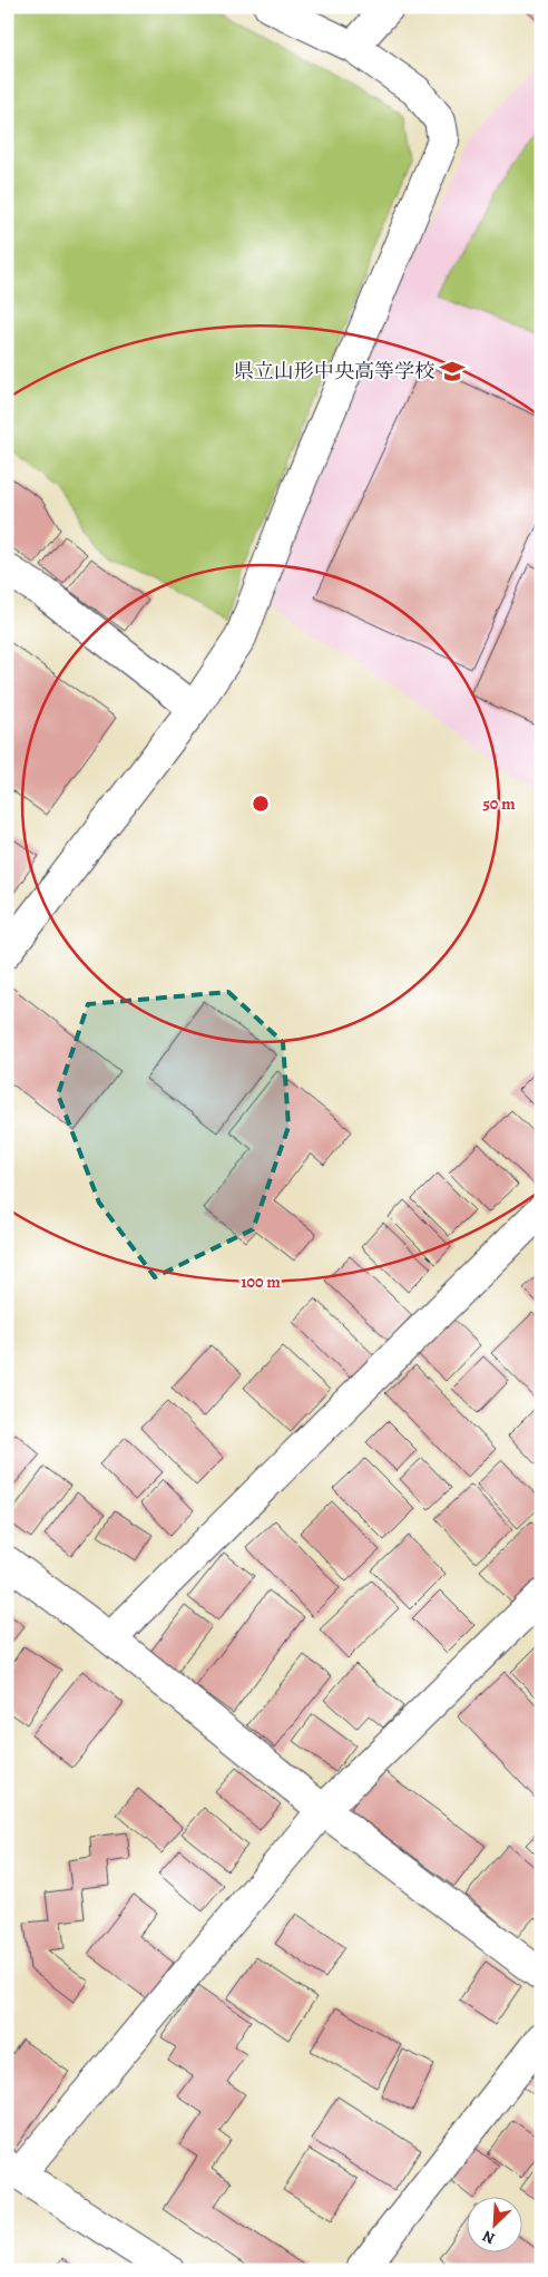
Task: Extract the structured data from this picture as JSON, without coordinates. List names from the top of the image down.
{
  "places": {
    "school or university": ["県立山形中央高等学校"]
  },
  "north": "bottom left",
  "rings": ["50 m", "100 m"]
}
